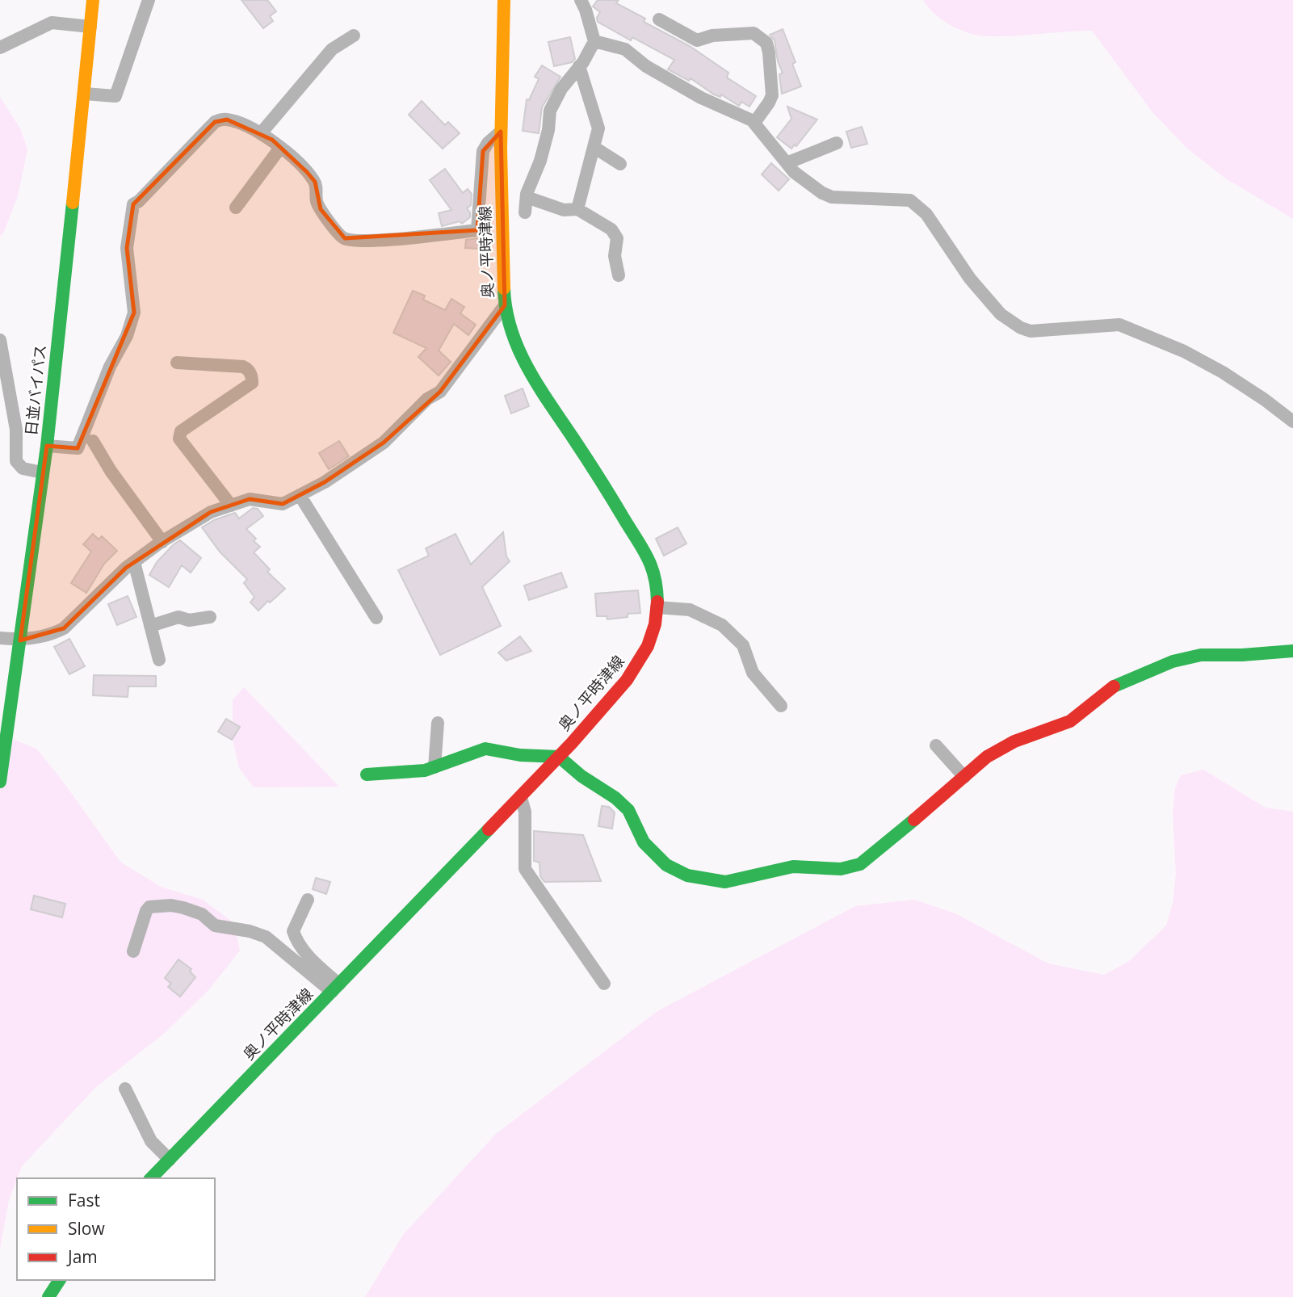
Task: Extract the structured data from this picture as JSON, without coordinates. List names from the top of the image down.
{
  "streets": {
    "main road": ["奥ノ平時津線", "日並バイパス"]
  },
  "legend": ["Fast", "Slow", "Jam"]
}
